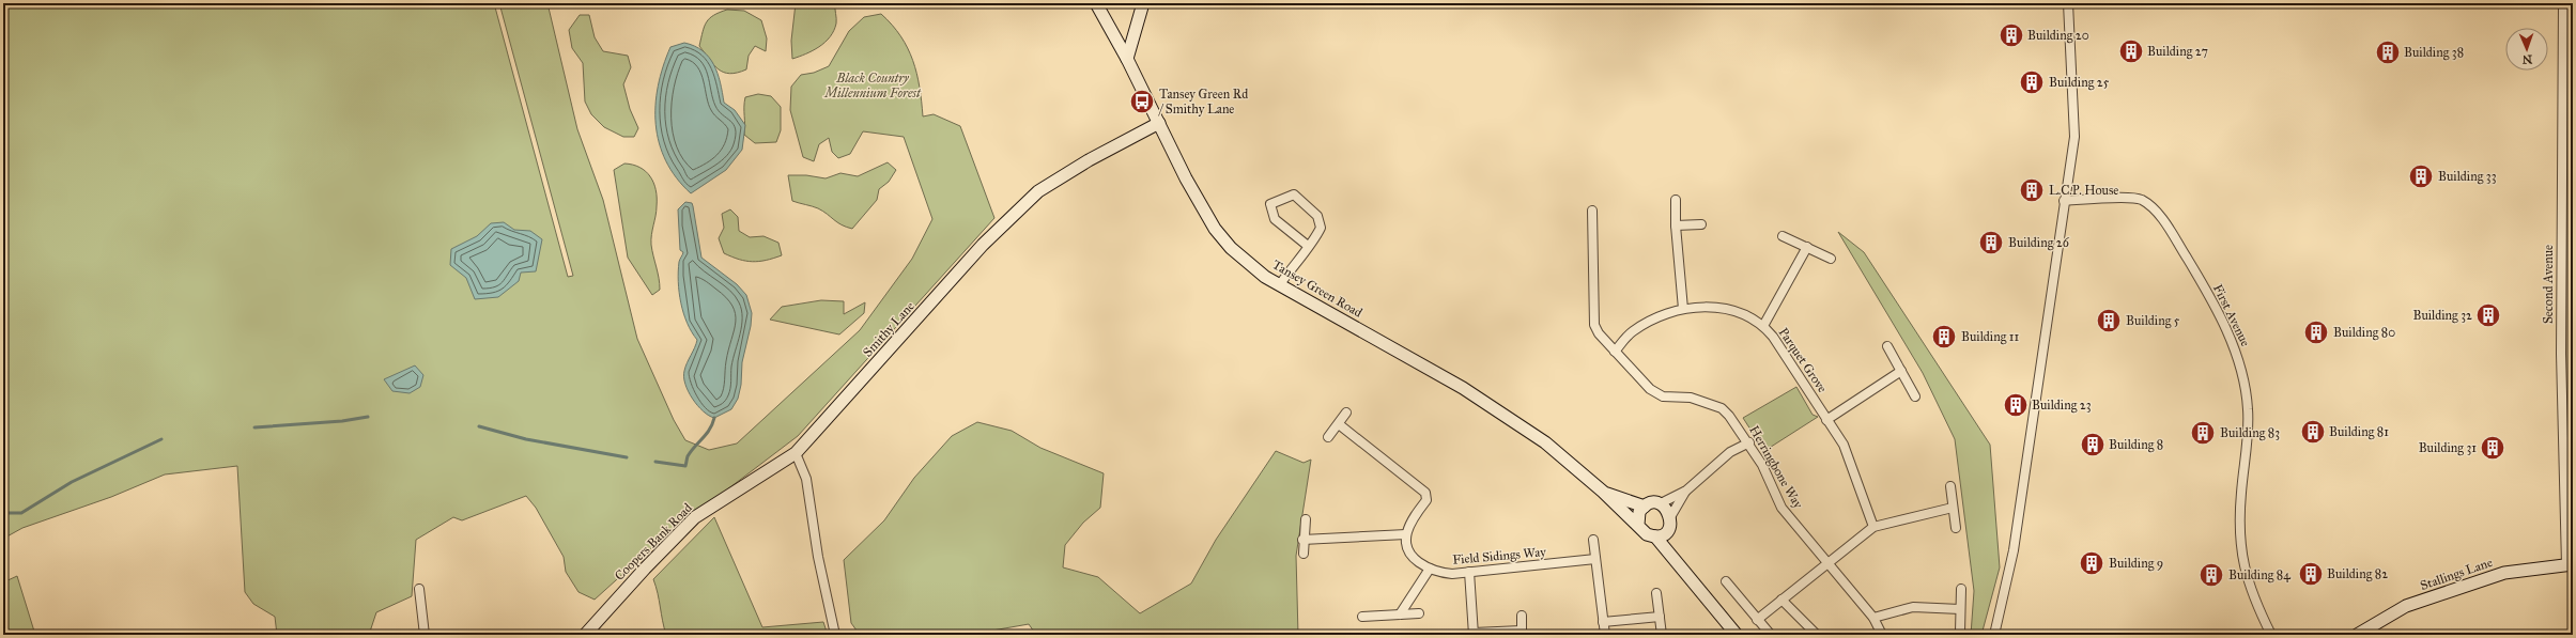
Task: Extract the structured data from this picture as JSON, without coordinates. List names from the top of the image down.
{
  "streets": {
    "street": [
      "Second Avenue",
      "Tansey Green Road",
      "First Avenue",
      "Smithy Lane",
      "Parquet Grove",
      "Herringbone Way",
      "Coopers Bank Road",
      "Field Sidings Way",
      "Stallings Lane"
    ]
  },
  "crossings": [
    ["Second Avenue", "Stallings Lane"],
    ["Tansey Green Road", "Smithy Lane"],
    ["Smithy Lane", "Coopers Bank Road"],
    ["Parquet Grove", "Herringbone Way"]
  ],
  "parks": ["Black Country Millennium Forest"],
  "places": {
    "building": [
      "Building 20",
      "Building 27",
      "Building 38",
      "Building 25",
      "Building 33",
      "L.C.P. House",
      "Building 26",
      "Building 32",
      "Building 5",
      "Building 80",
      "Building 11",
      "Building 23",
      "Building 81",
      "Building 83",
      "Building 8",
      "Building 31",
      "Building 9",
      "Building 82",
      "Building 84"
    ],
    "bus stop": ["Tansey Green Rd / Smithy Lane"]
  },
  "north": "bottom"
}
